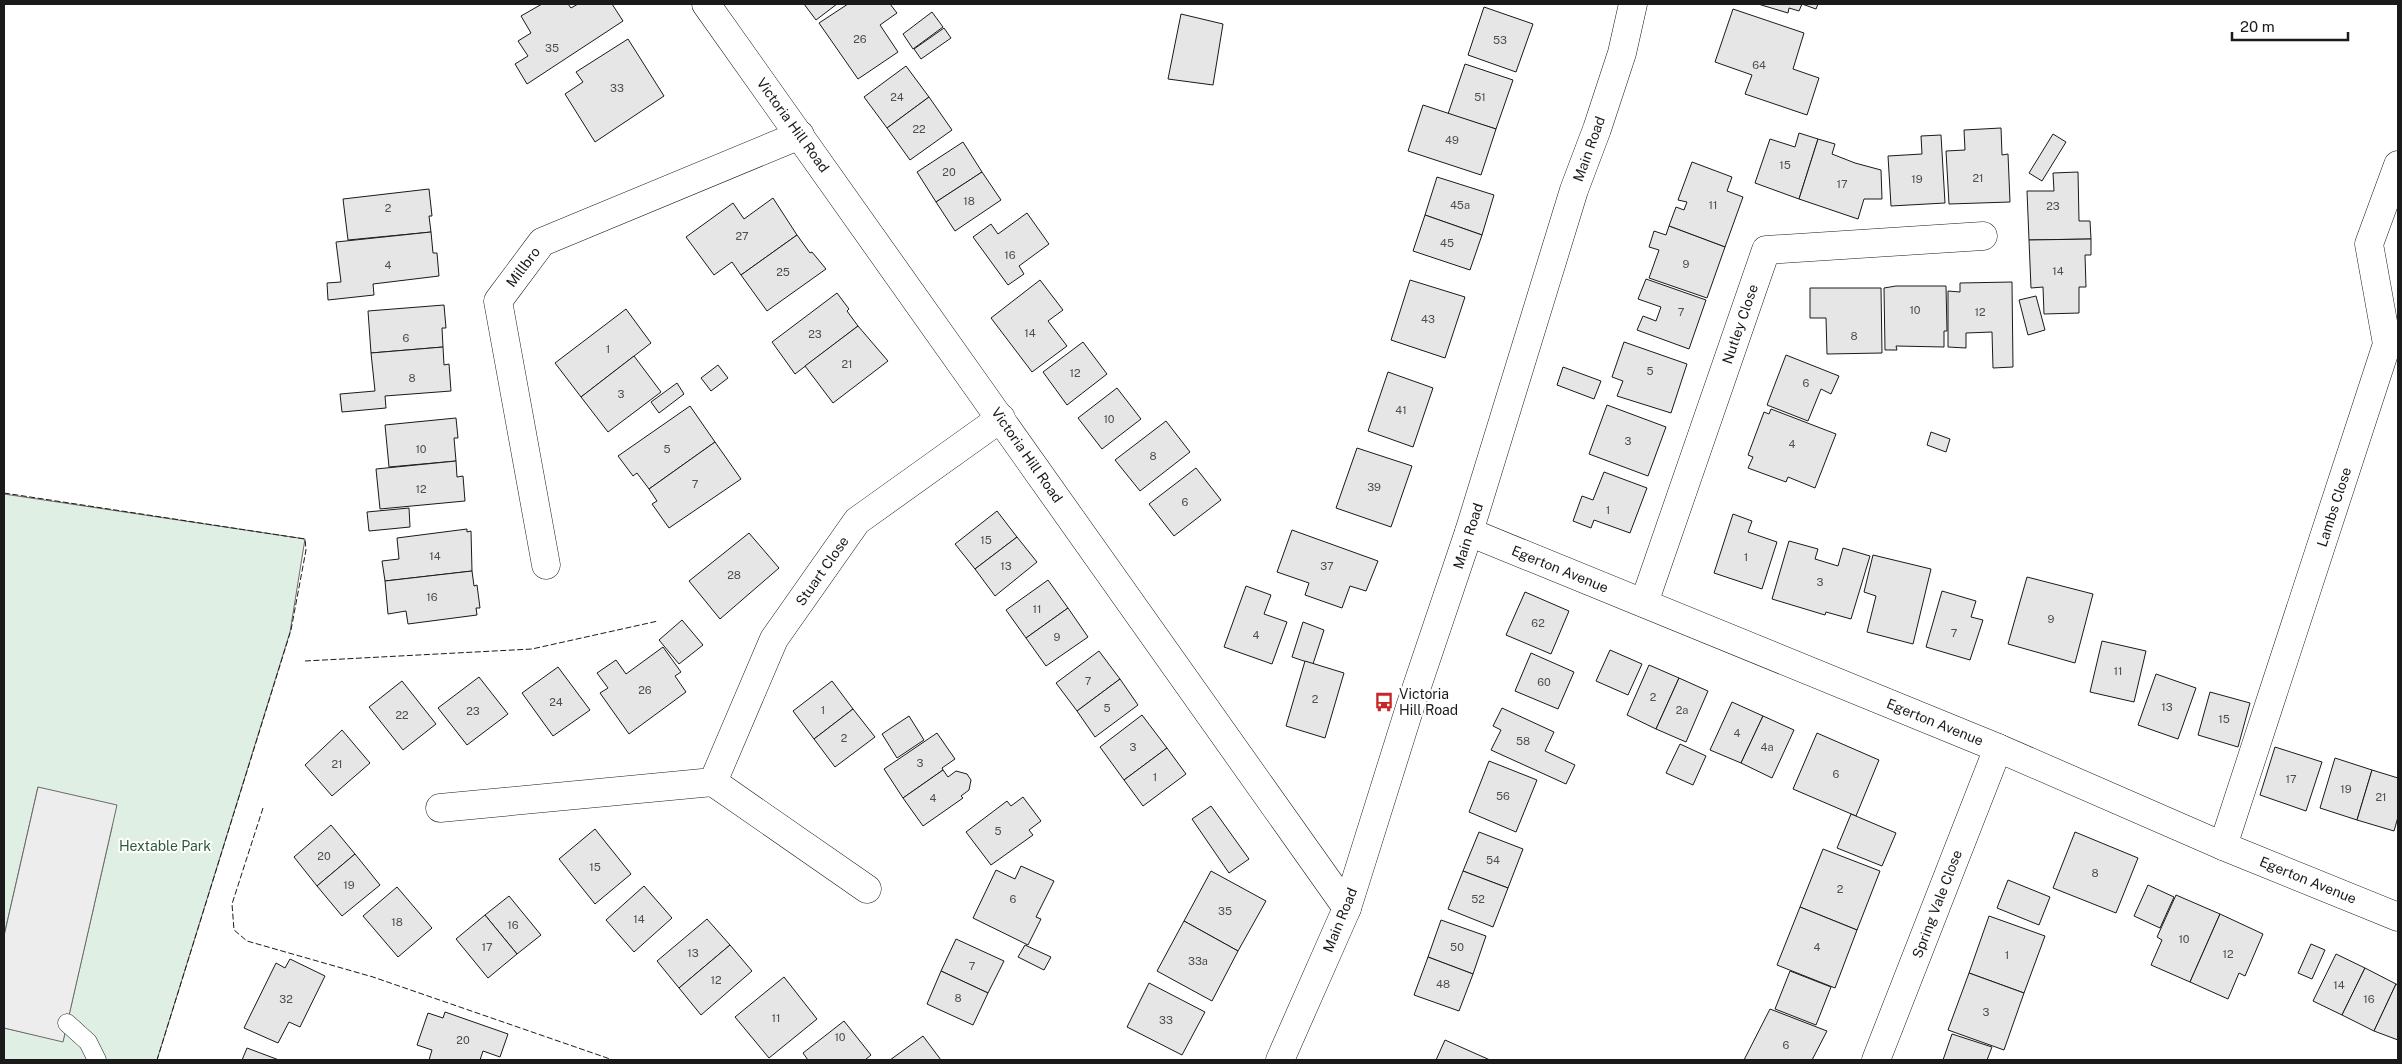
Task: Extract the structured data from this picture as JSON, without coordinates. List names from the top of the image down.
{
  "streets": {
    "street": [
      "Victoria Hill Road",
      "Main Road",
      "Millbro",
      "Nutley Close",
      "Lambs Close",
      "Egerton Avenue",
      "Stuart Close",
      "Spring Vale Close"
    ]
  },
  "crossings": [
    ["Victoria Hill Road", "Main Road"],
    ["Victoria Hill Road", "Millbro"],
    ["Victoria Hill Road", "Stuart Close"],
    ["Main Road", "Egerton Avenue"],
    ["Nutley Close", "Egerton Avenue"],
    ["Lambs Close", "Egerton Avenue"],
    ["Egerton Avenue", "Spring Vale Close"]
  ],
  "parks": ["Hextable Park"],
  "places": {
    "bus stop": ["Victoria Hill Road"]
  },
  "house_numbers": [
    "26",
    "53",
    "35",
    "64",
    "33",
    "24",
    "51",
    "22",
    "49",
    "15",
    "20",
    "21",
    "19",
    "17",
    "18",
    "45a",
    "11",
    "23",
    "2",
    "27",
    "45",
    "16",
    "9",
    "4",
    "14",
    "25",
    "10",
    "7",
    "12",
    "43",
    "14",
    "23",
    "8",
    "6",
    "1",
    "21",
    "5",
    "12",
    "8",
    "6",
    "3",
    "41",
    "10",
    "3",
    "4",
    "10",
    "5",
    "8",
    "7",
    "39",
    "12",
    "6",
    "1",
    "15",
    "14",
    "1",
    "13",
    "37",
    "28",
    "3",
    "16",
    "11",
    "9",
    "62",
    "7",
    "4",
    "9",
    "11",
    "7",
    "60",
    "26",
    "2",
    "2",
    "24",
    "13",
    "5",
    "1",
    "2a",
    "23",
    "22",
    "15",
    "4",
    "2",
    "58",
    "3",
    "4a",
    "3",
    "21",
    "6",
    "1",
    "17",
    "19",
    "56",
    "21",
    "4",
    "5",
    "20",
    "54",
    "15",
    "8",
    "19",
    "2",
    "6",
    "52",
    "35",
    "14",
    "18",
    "16",
    "10",
    "17",
    "50",
    "4",
    "13",
    "12",
    "1",
    "33a",
    "7",
    "12",
    "48",
    "14",
    "8",
    "32",
    "16",
    "3",
    "11",
    "33",
    "10",
    "20",
    "6"
  ],
  "scale_bar": "20 m"
}
